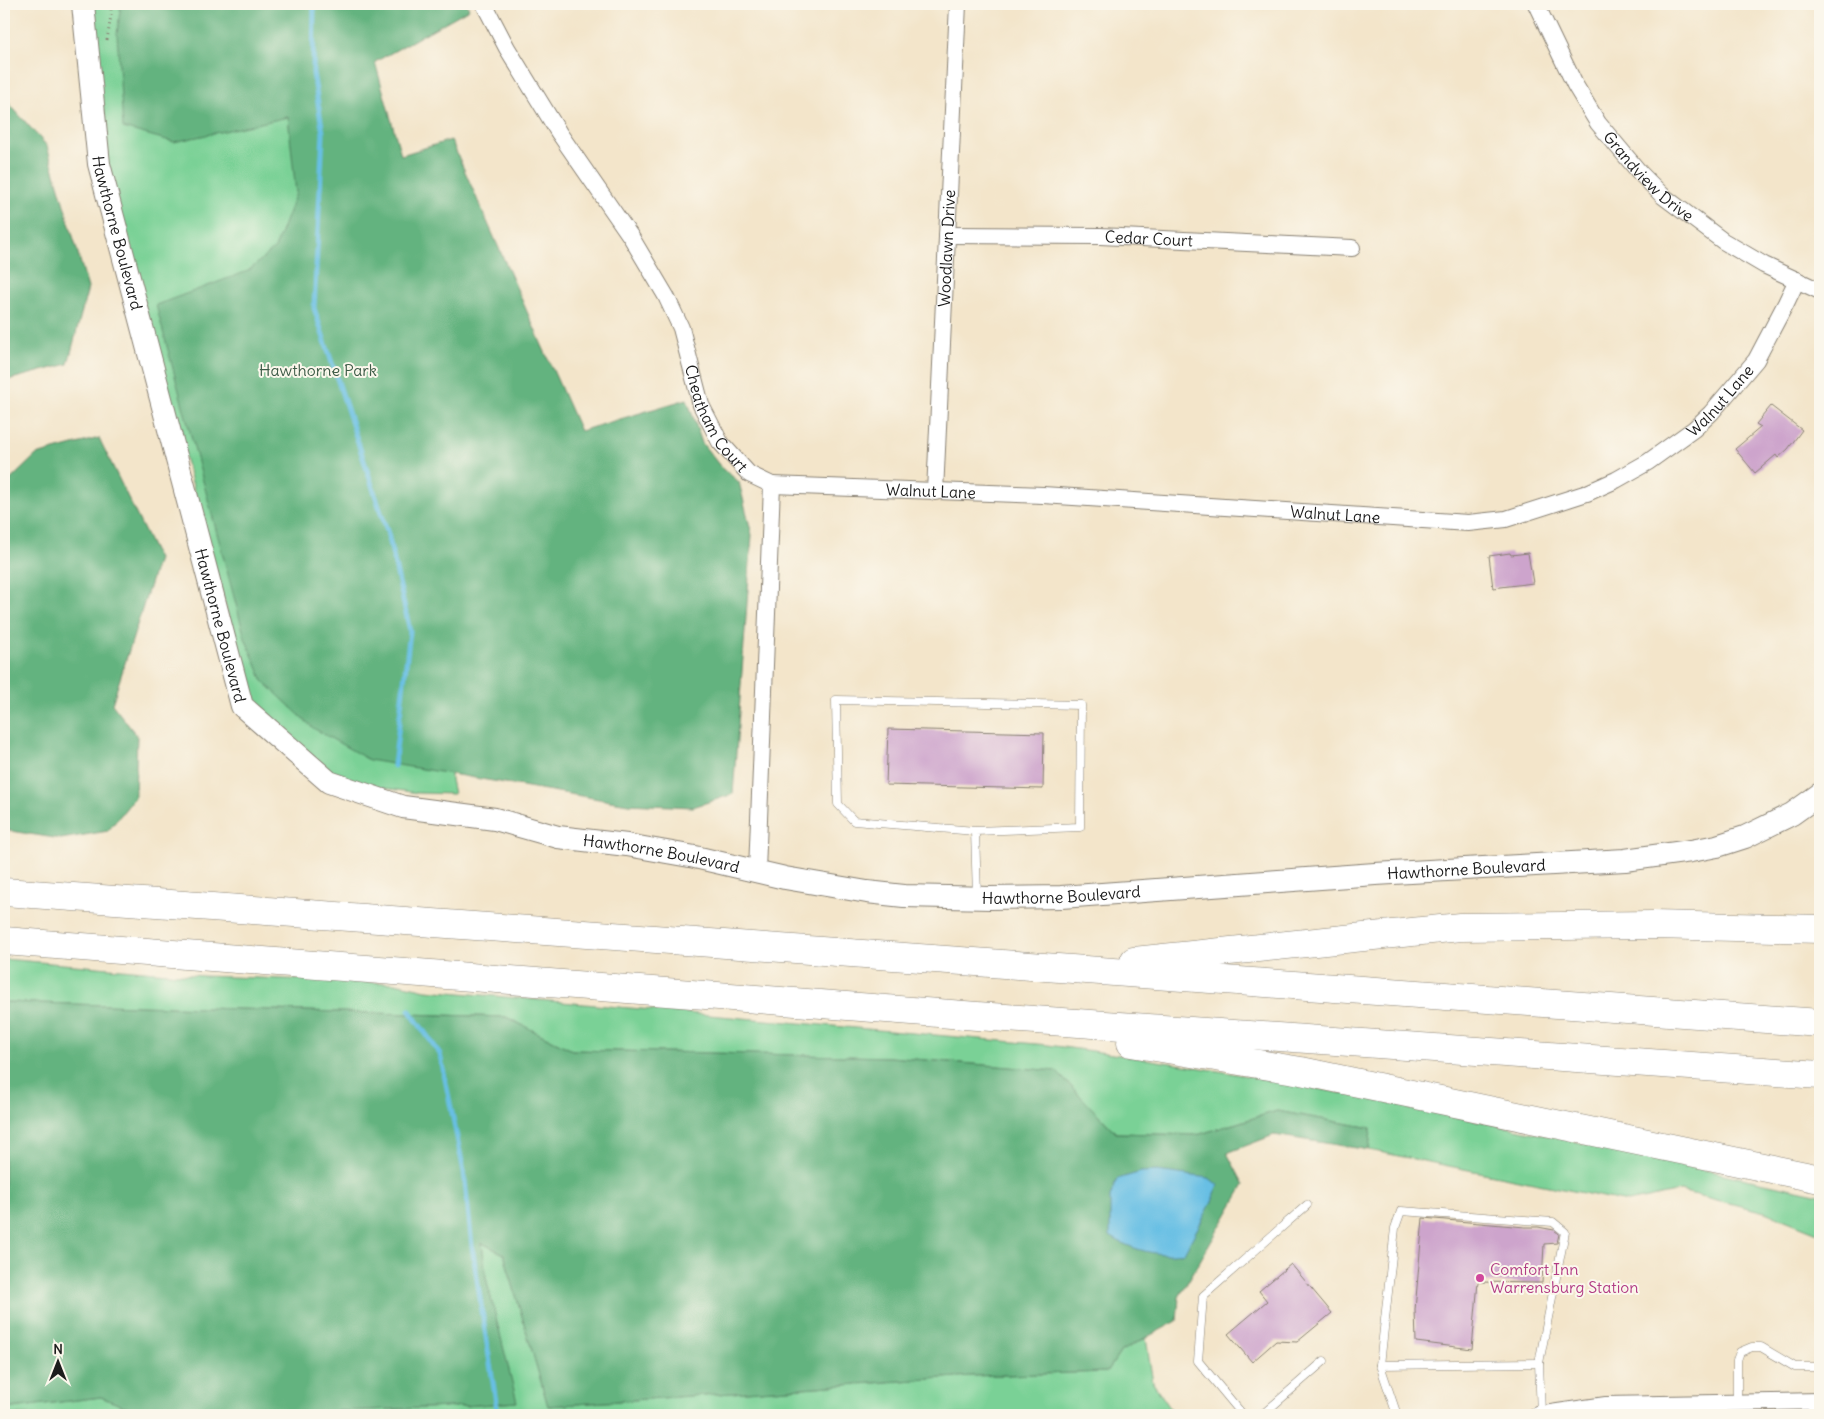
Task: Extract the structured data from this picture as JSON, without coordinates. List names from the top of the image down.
{
  "streets": {
    "street": [
      "Grandview Drive",
      "Hawthorne Boulevard",
      "Cedar Court",
      "Woodlawn Drive",
      "Walnut Lane",
      "Cheatham Court"
    ]
  },
  "crossings": [
    ["Grandview Drive", "Walnut Lane"],
    ["Cedar Court", "Woodlawn Drive"],
    ["Woodlawn Drive", "Walnut Lane"],
    ["Walnut Lane", "Cheatham Court"]
  ],
  "parks": ["Hawthorne Park"],
  "places": ["Comfort Inn Warrensburg Station"],
  "north": "top"
}
